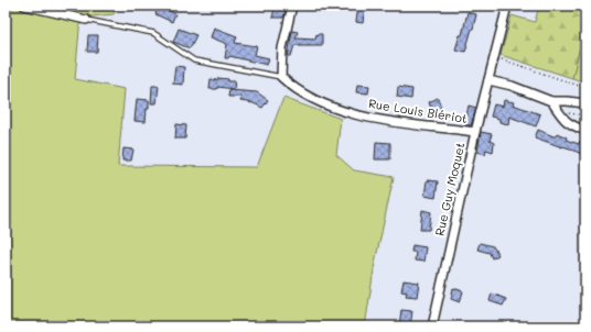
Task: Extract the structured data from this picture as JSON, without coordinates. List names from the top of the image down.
{
  "streets": {
    "street": ["Rue Louis Blériot", "Rue Guy Moquet"]
  },
  "crossings": [
    ["Rue Louis Blériot", "Rue Guy Moquet"]
  ]
}
